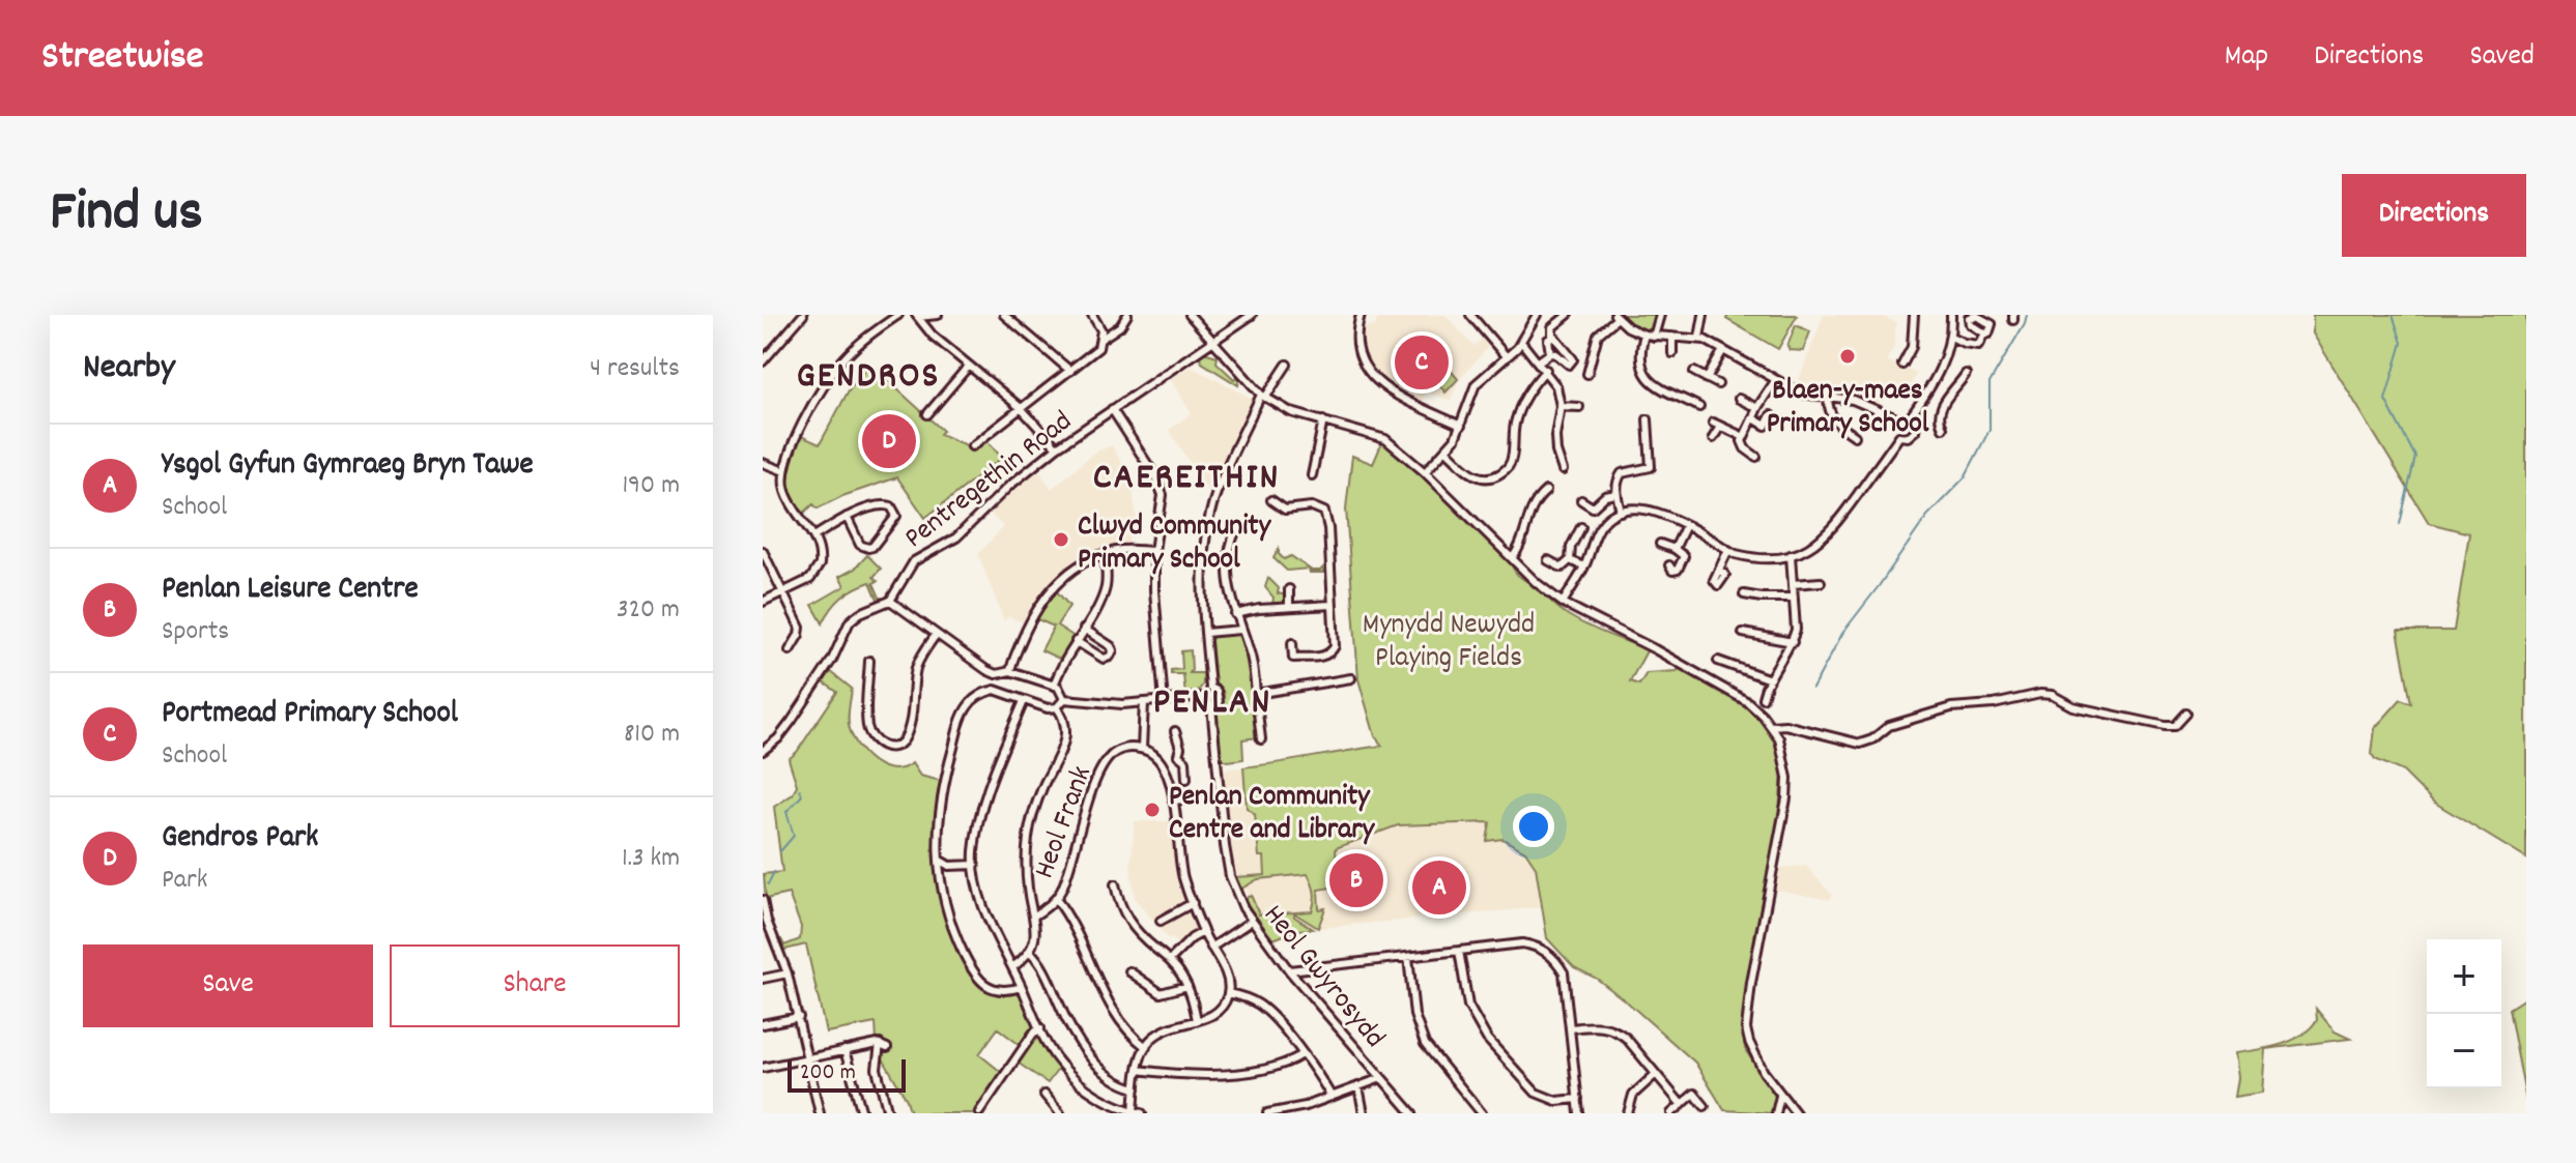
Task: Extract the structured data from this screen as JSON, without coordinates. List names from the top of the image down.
{
  "streets": {
    "street": ["Pentregethin Road", "Heol Frank", "Heol Gwyrosydd"]
  },
  "districts": ["GENDROS", "CAEREITHIN", "PENLAN"],
  "parks": ["Mynydd Newydd Playing Fields"],
  "places": ["Blaen-y-maes Primary School", "Clwyd Community Primary School", "Penlan Community Centre and Library"],
  "scale_bar": "200 m",
  "page": {
    "header": "Streetwise",
    "nav": ["Map", "Directions", "Saved"],
    "title": "Find us",
    "buttons": [
      "Directions",
      ["Save", "Share"]
    ],
    "heading": ["Nearby", "4 results"],
    "pins": [
      "C",
      "D",
      "B",
      "A"
    ],
    "list": [
      {
        "mark": "A",
        "name": "Ysgol Gyfun Gymraeg Bryn Tawe",
        "note": "School",
        "value": "190 m"
      },
      {
        "mark": "B",
        "name": "Penlan Leisure Centre",
        "note": "Sports",
        "value": "320 m"
      },
      {
        "mark": "C",
        "name": "Portmead Primary School",
        "note": "School",
        "value": "810 m"
      },
      {
        "mark": "D",
        "name": "Gendros Park",
        "note": "Park",
        "value": "1.3 km"
      }
    ],
    "map_buttons": ["+", "−"],
    "scale": "200 m"
  }
}
